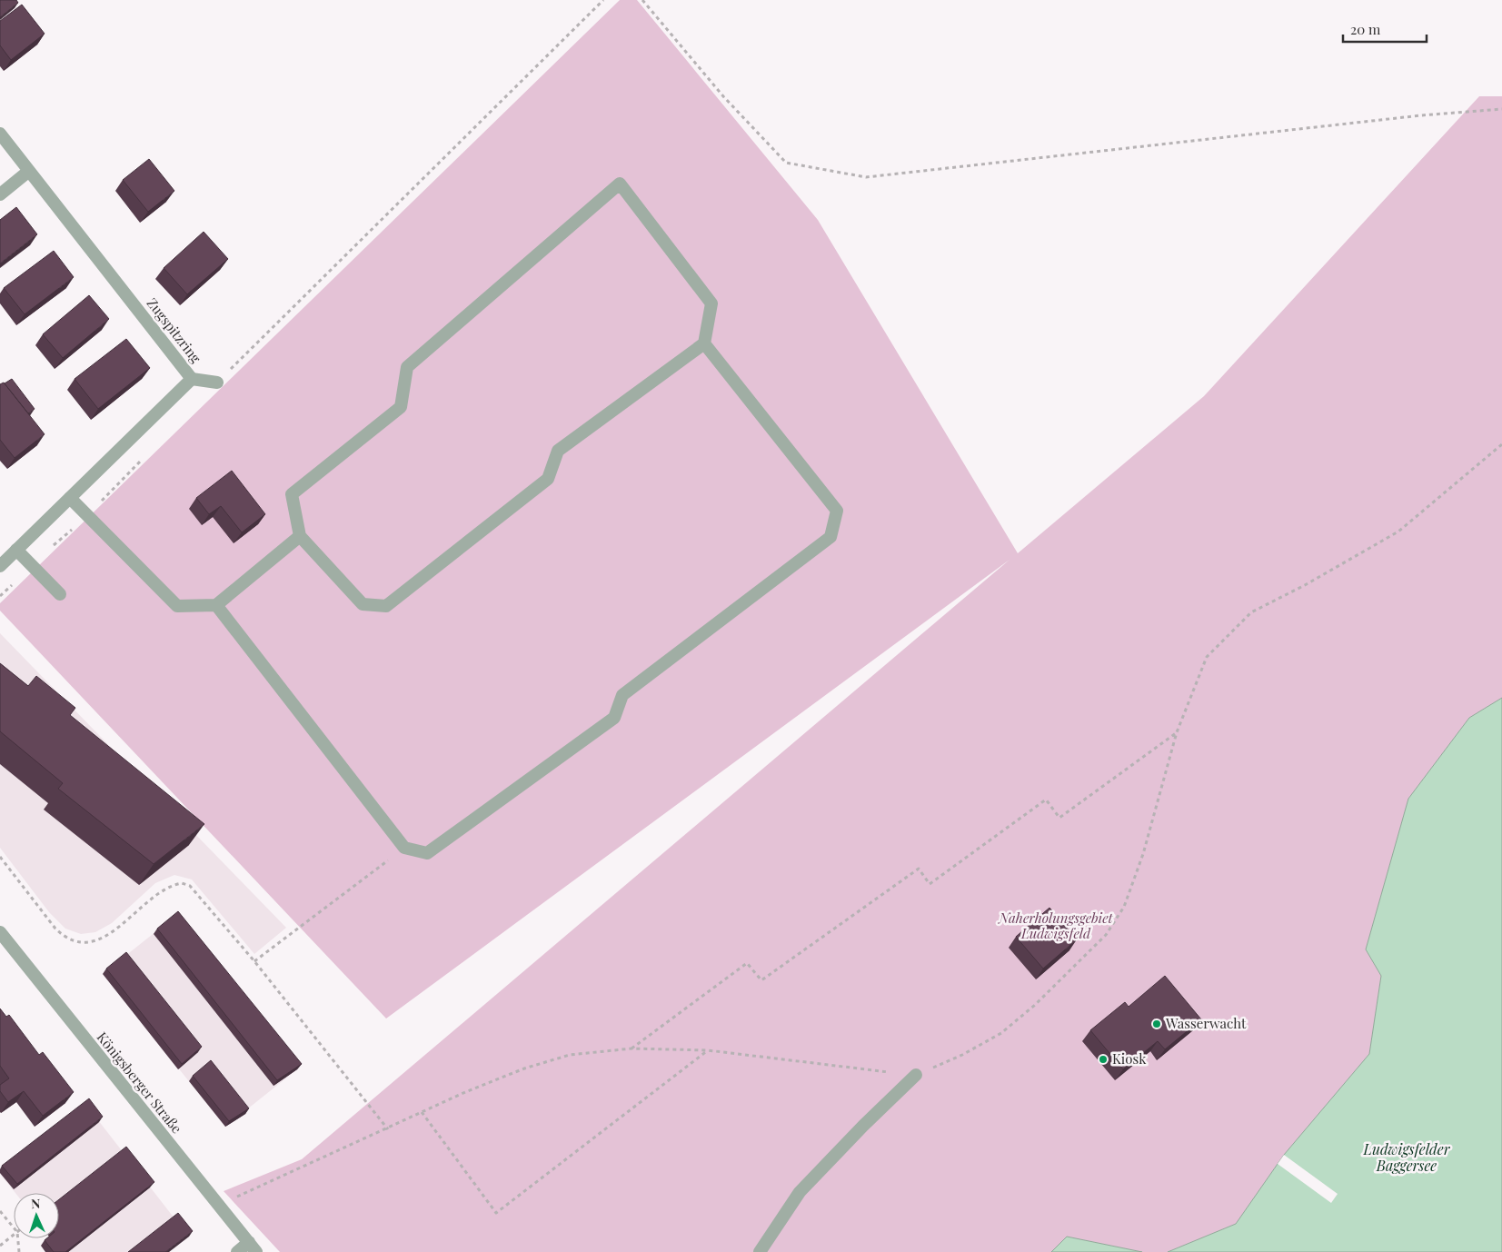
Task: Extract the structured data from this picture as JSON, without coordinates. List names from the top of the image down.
{
  "streets": {
    "street": ["Zugspitzring", "Königsberger Straße"]
  },
  "water": ["Ludwigsfelder Baggersee"],
  "parks": ["Naherholungsgebiet Ludwigsfeld"],
  "places": ["Wasserwacht", "Kiosk"],
  "scale_bar": "20 m",
  "north": "top"
}
